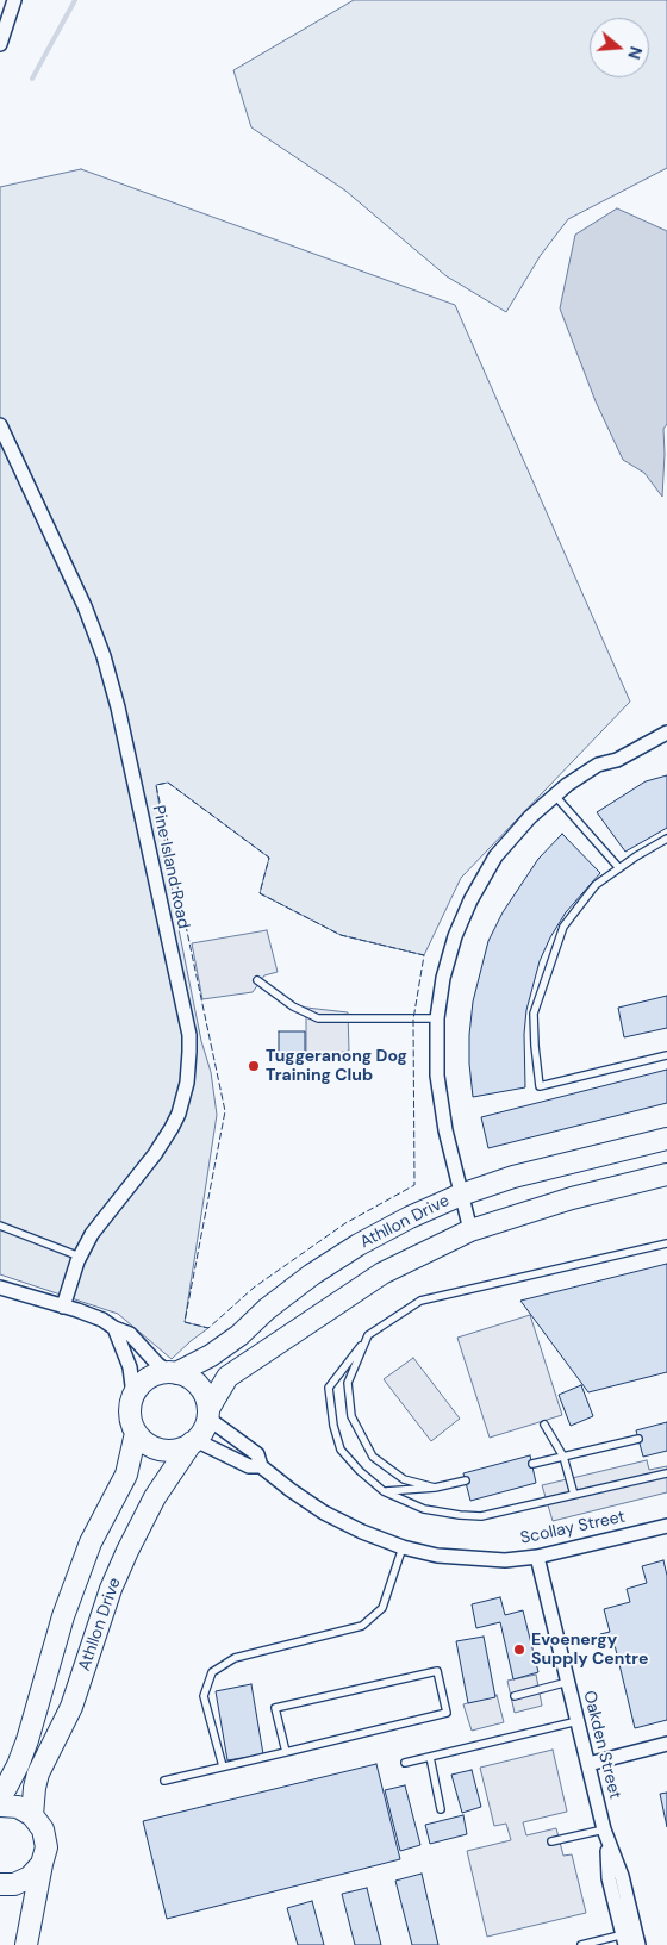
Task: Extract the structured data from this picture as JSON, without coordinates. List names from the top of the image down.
{
  "streets": {
    "main road": ["Athllon Drive"],
    "street": ["Pine Island Road", "Scollay Street", "Oakden Street"]
  },
  "crossings": [
    ["Athllon Drive", "Scollay Street"],
    ["Scollay Street", "Oakden Street"]
  ],
  "places": ["Tuggeranong Dog Training Club", "Evoenergy Supply Centre"],
  "north": "right"
}
